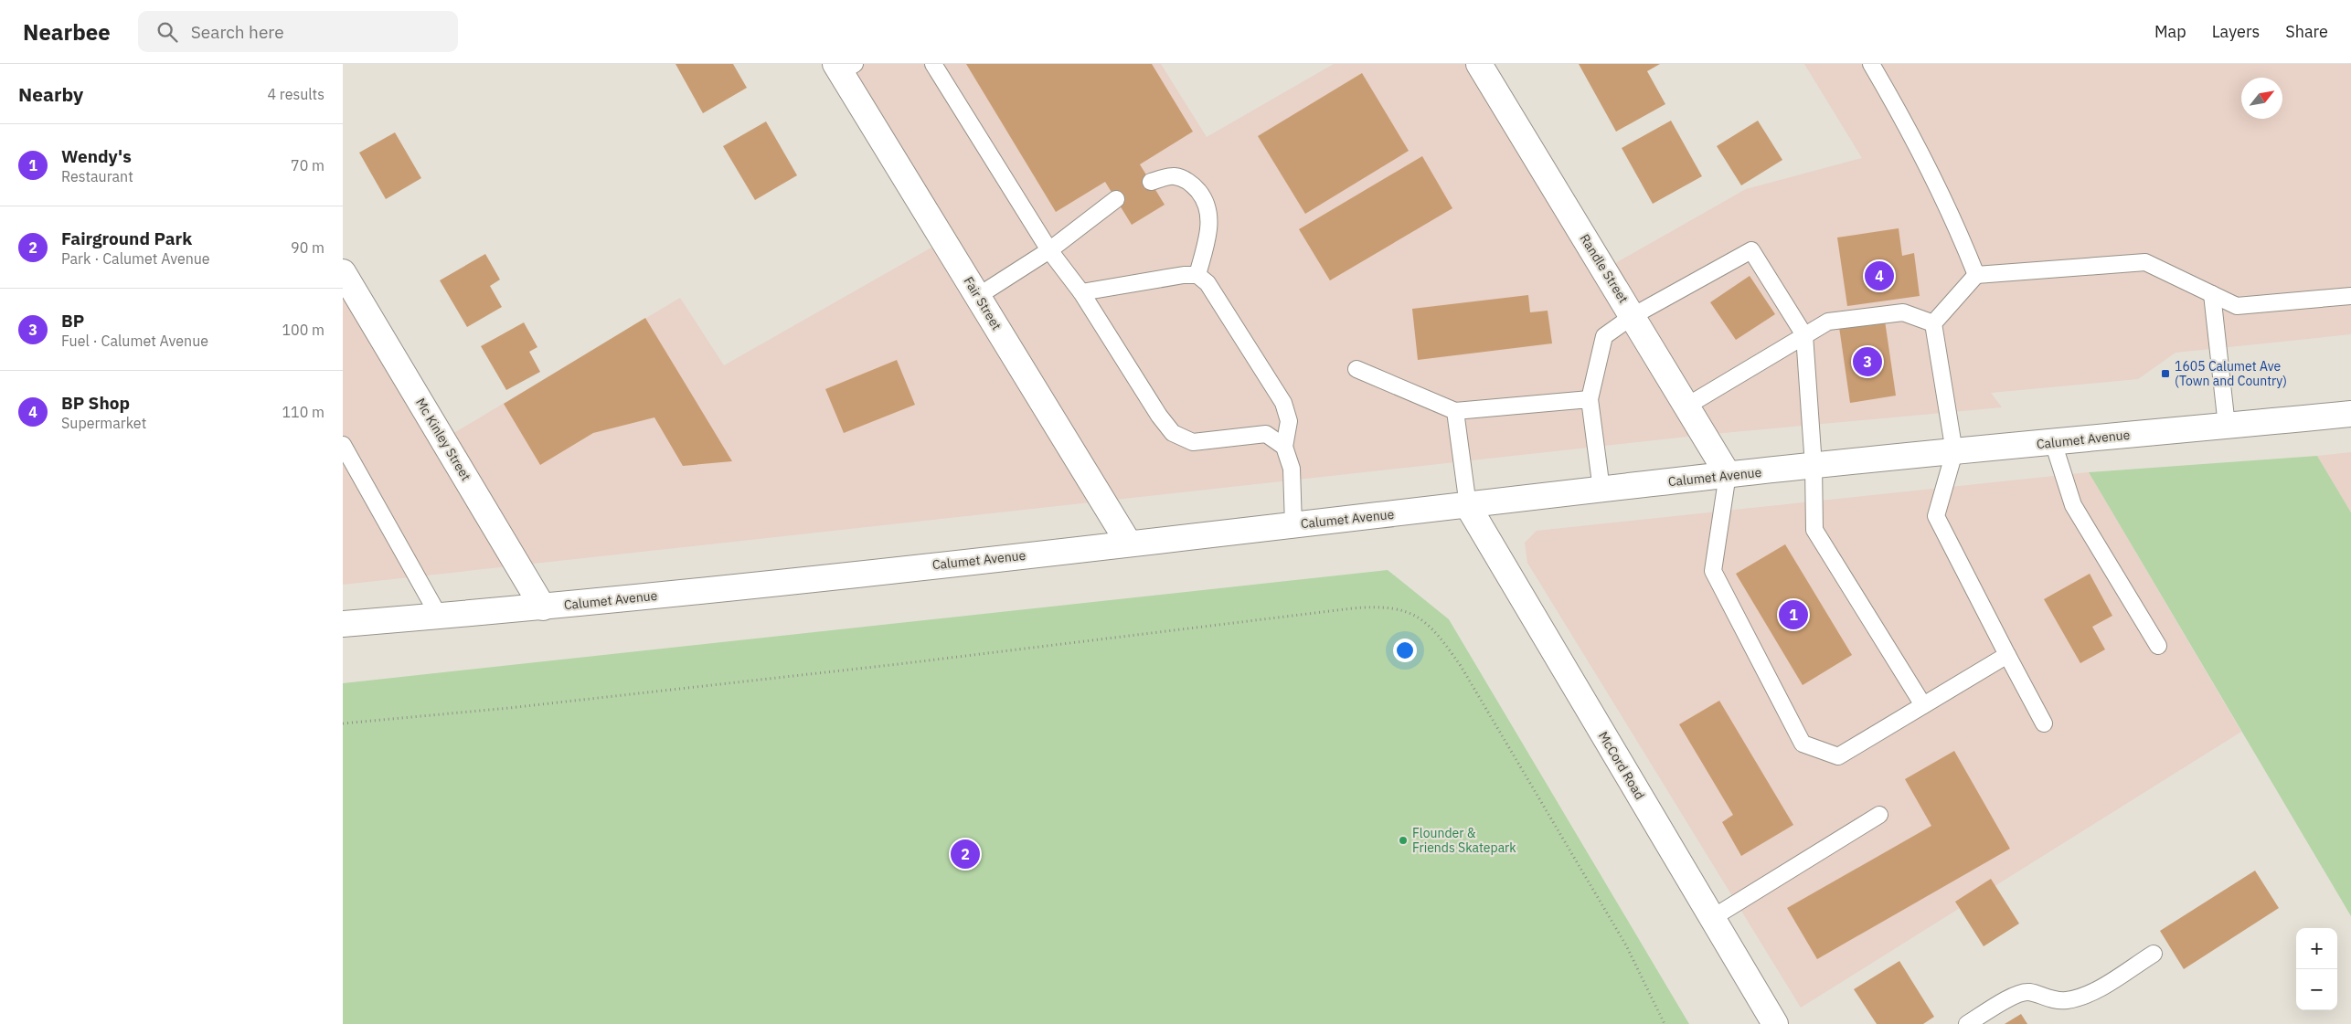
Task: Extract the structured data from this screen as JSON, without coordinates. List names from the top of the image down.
{
  "streets": {
    "main road": [
      "Randle Street",
      "Fair Street",
      "Mc Kinley Street",
      "Calumet Avenue",
      "McCord Road"
    ]
  },
  "crossings": [
    ["Randle Street", "Calumet Avenue"],
    ["Fair Street", "Calumet Avenue"],
    ["Mc Kinley Street", "Calumet Avenue"],
    ["Calumet Avenue", "McCord Road"]
  ],
  "places": {
    "transit": ["1605 Calumet Ave (Town and Country)"],
    "other": ["Flounder & Friends Skatepark"]
  },
  "north": "top right",
  "page": {
    "header": "Nearbee",
    "search": "Search here",
    "nav": ["Map", "Layers", "Share"],
    "heading": ["Nearby", "4 results"],
    "list": [
      {
        "mark": "1",
        "name": "Wendy's",
        "note": "Restaurant",
        "value": "70 m"
      },
      {
        "mark": "2",
        "name": "Fairground Park",
        "note": "Park · Calumet Avenue",
        "value": "90 m"
      },
      {
        "mark": "3",
        "name": "BP",
        "note": "Fuel · Calumet Avenue",
        "value": "100 m"
      },
      {
        "mark": "4",
        "name": "BP Shop",
        "note": "Supermarket",
        "value": "110 m"
      }
    ],
    "pins": [
      "4",
      "3",
      "1",
      "2"
    ],
    "map_buttons": ["+", "−"]
  }
}
